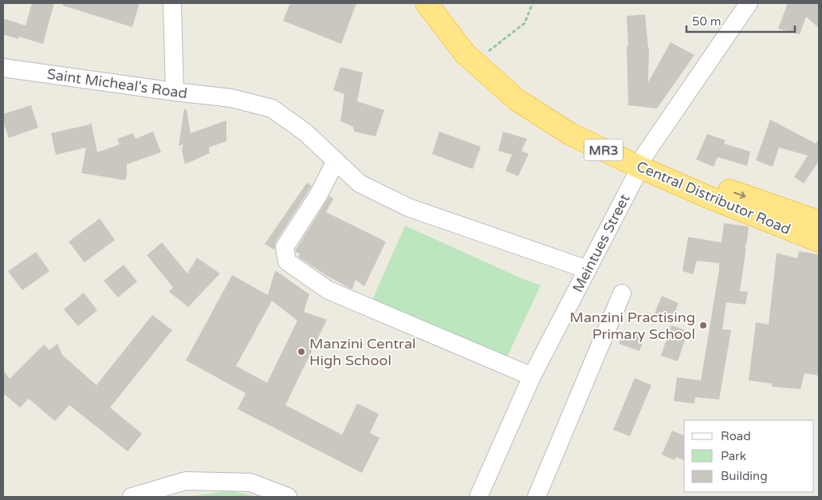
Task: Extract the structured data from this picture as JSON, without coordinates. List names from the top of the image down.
{
  "streets": {
    "highway": ["MR3", "Central Distributor Road"],
    "street": ["Saint Micheal's Road", "Meintues Street"]
  },
  "crossings": [
    ["Saint Micheal's Road", "Meintues Street"],
    ["Central Distributor Road", "Meintues Street"]
  ],
  "places": ["Manzini Practising Primary School", "Manzini Central High School"],
  "legend": ["Road", "Park", "Building"],
  "scale_bar": "50 m"
}
